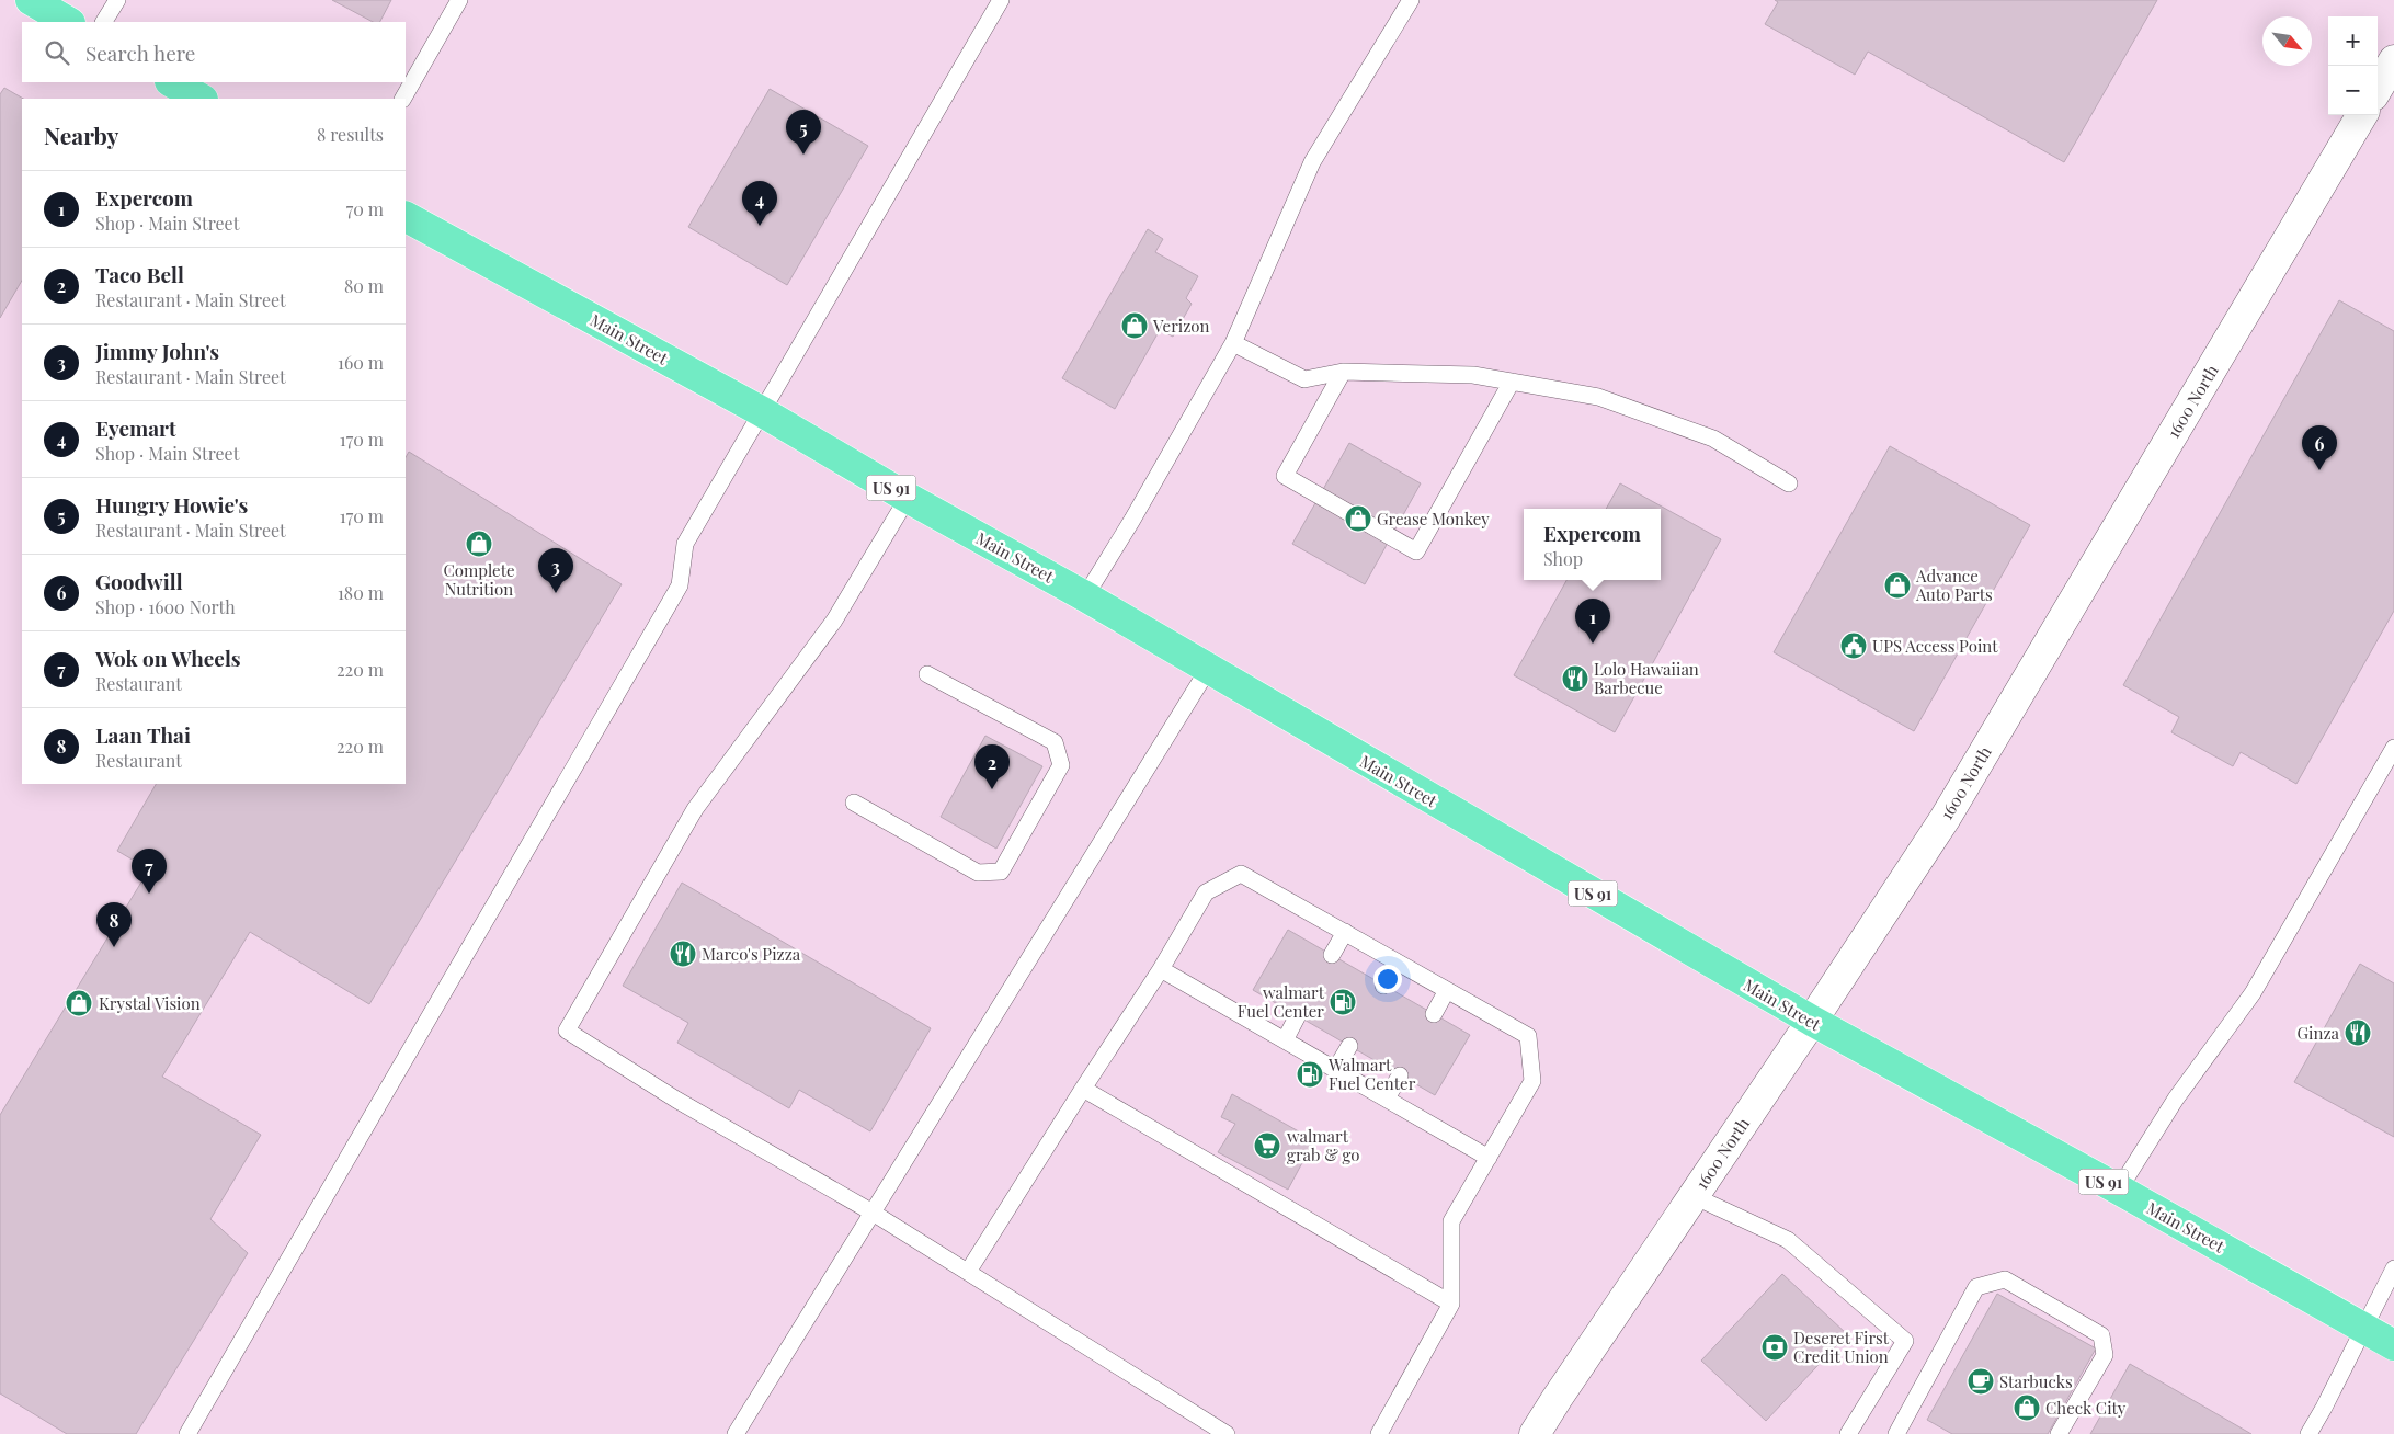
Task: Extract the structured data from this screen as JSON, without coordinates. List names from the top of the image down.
{
  "streets": {
    "main road": ["Main Street", "US 91"],
    "street": ["1600 North"]
  },
  "crossings": [
    ["Main Street", "1600 North"]
  ],
  "places": {
    "shop": [
      "Verizon",
      "Grease Monkey",
      "Complete Nutrition",
      "Advance Auto Parts",
      "Krystal Vision",
      "Check City"
    ],
    "public building": ["UPS Access Point"],
    "restaurant": ["Lolo Hawaiian Barbecue", "Marco's Pizza", "Ginza"],
    "fuel station": ["walmart Fuel Center", "Walmart Fuel Center"],
    "supermarket": ["walmart grab & go"],
    "bank": ["Deseret First Credit Union"],
    "cafe": ["Starbucks"]
  },
  "north": "bottom right",
  "page": {
    "map_buttons": ["+", "−"],
    "search": "Search here",
    "heading": ["Nearby", "8 results"],
    "pins": [
      "5",
      "4",
      "6",
      "3",
      "1",
      "2",
      "7",
      "8"
    ],
    "list": [
      {
        "mark": "1",
        "name": "Expercom",
        "note": "Shop · Main Street",
        "value": "70 m"
      },
      {
        "mark": "2",
        "name": "Taco Bell",
        "note": "Restaurant · Main Street",
        "value": "80 m"
      },
      {
        "mark": "3",
        "name": "Jimmy John's",
        "note": "Restaurant · Main Street",
        "value": "160 m"
      },
      {
        "mark": "4",
        "name": "Eyemart",
        "note": "Shop · Main Street",
        "value": "170 m"
      },
      {
        "mark": "5",
        "name": "Hungry Howie's",
        "note": "Restaurant · Main Street",
        "value": "170 m"
      },
      {
        "mark": "6",
        "name": "Goodwill",
        "note": "Shop · 1600 North",
        "value": "180 m"
      },
      {
        "mark": "7",
        "name": "Wok on Wheels",
        "note": "Restaurant",
        "value": "220 m"
      },
      {
        "mark": "8",
        "name": "Laan Thai",
        "note": "Restaurant",
        "value": "220 m"
      }
    ],
    "popup": ["Expercom", "Shop"]
  }
}
